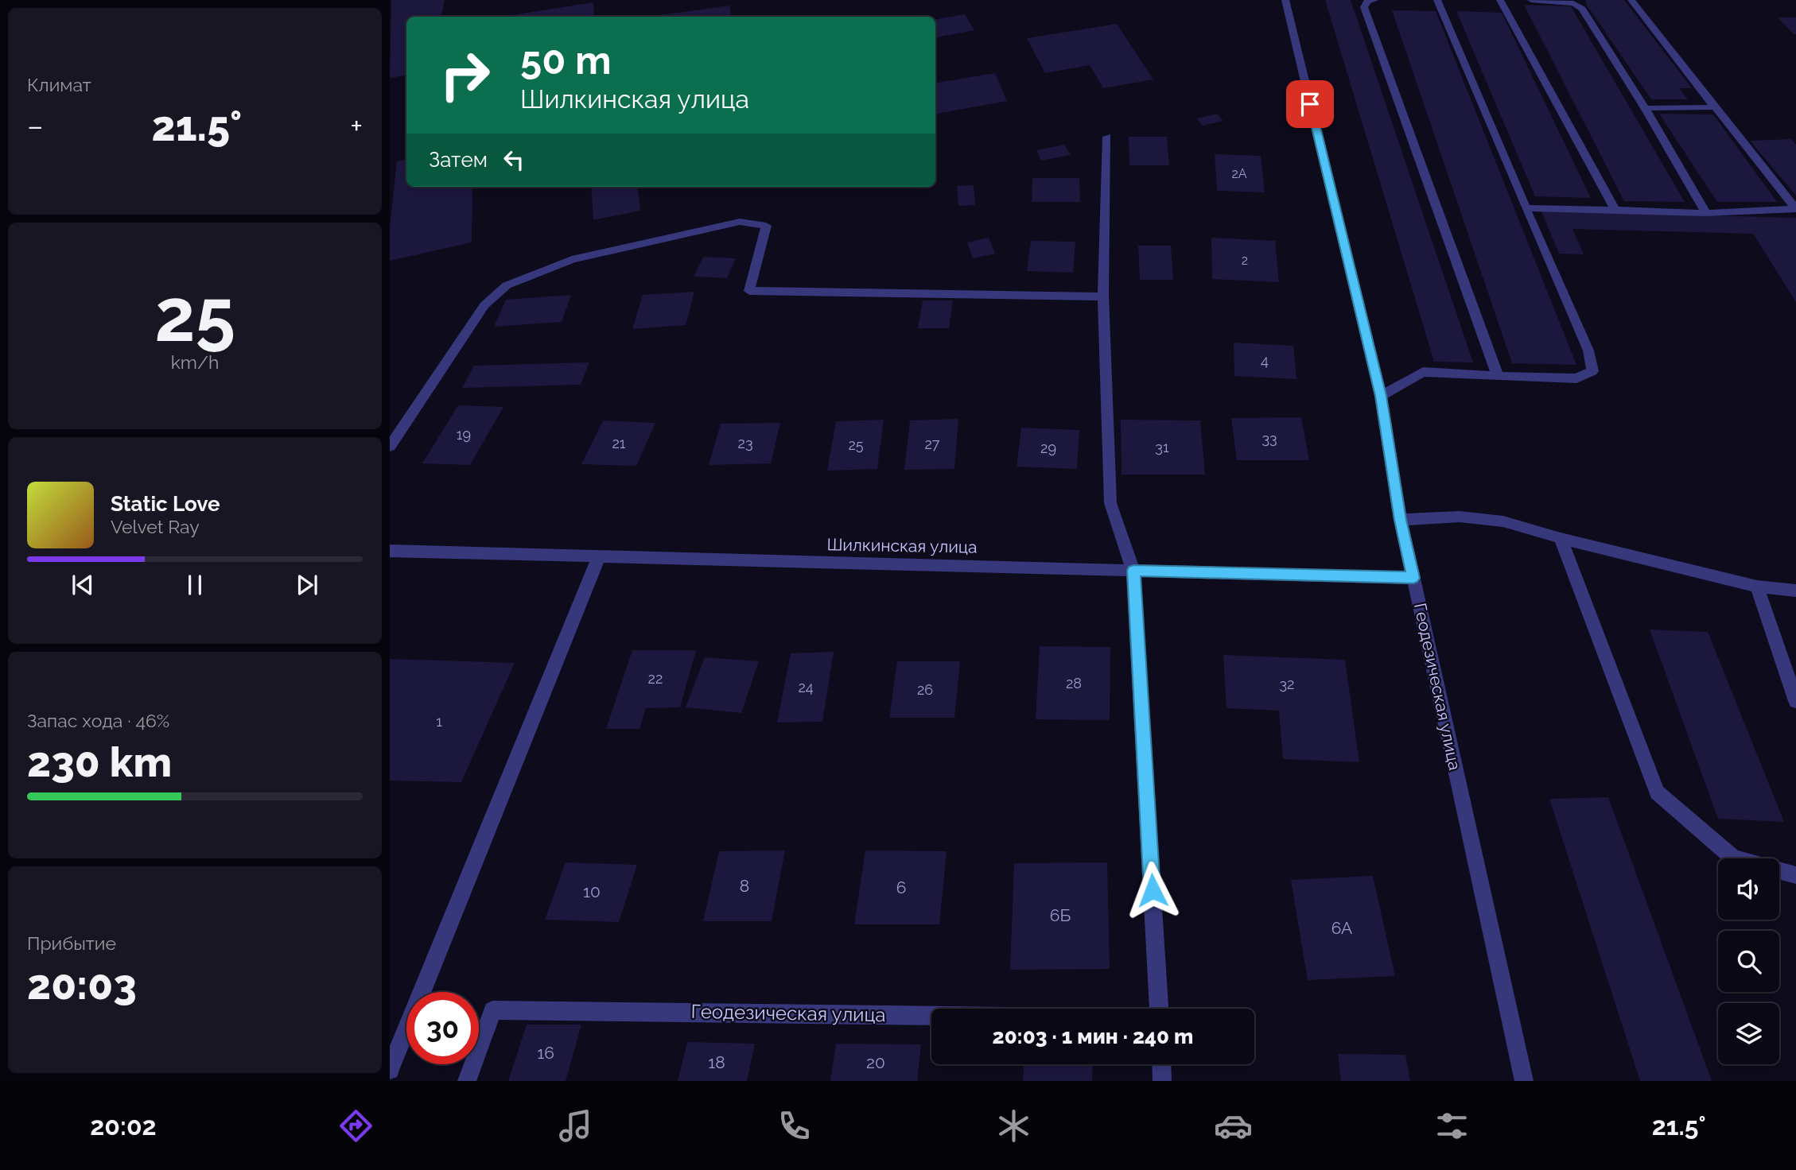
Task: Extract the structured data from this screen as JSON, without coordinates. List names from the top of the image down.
{
  "streets": {
    "street": ["Шилкинская улица", "Геодезическая улица"]
  },
  "crossings": [
    ["Шилкинская улица", "Геодезическая улица"]
  ],
  "house_numbers": [
    "2А",
    "2",
    "4",
    "19",
    "33",
    "21",
    "23",
    "27",
    "25",
    "31",
    "29",
    "22",
    "28",
    "32",
    "24",
    "26",
    "1",
    "8",
    "6",
    "10",
    "6Б",
    "6А",
    "16",
    "18",
    "20"
  ],
  "page": {
    "tile": [
      "Климат",
      ["25", "km/h"],
      ["Запас хода · 46%", "230 km"],
      ["Прибытие", "20:03"]
    ],
    "turn": ["50 m", "Шилкинская улица"],
    "heat": ["−", "21.5°", "+"],
    "then": "Затем",
    "song": ["Static Love", "Velvet Ray"],
    "limit": "30",
    "trip": "20:03 · 1 мин · 240 m",
    "tabs": ["20:02", "21.5°"]
  }
}
